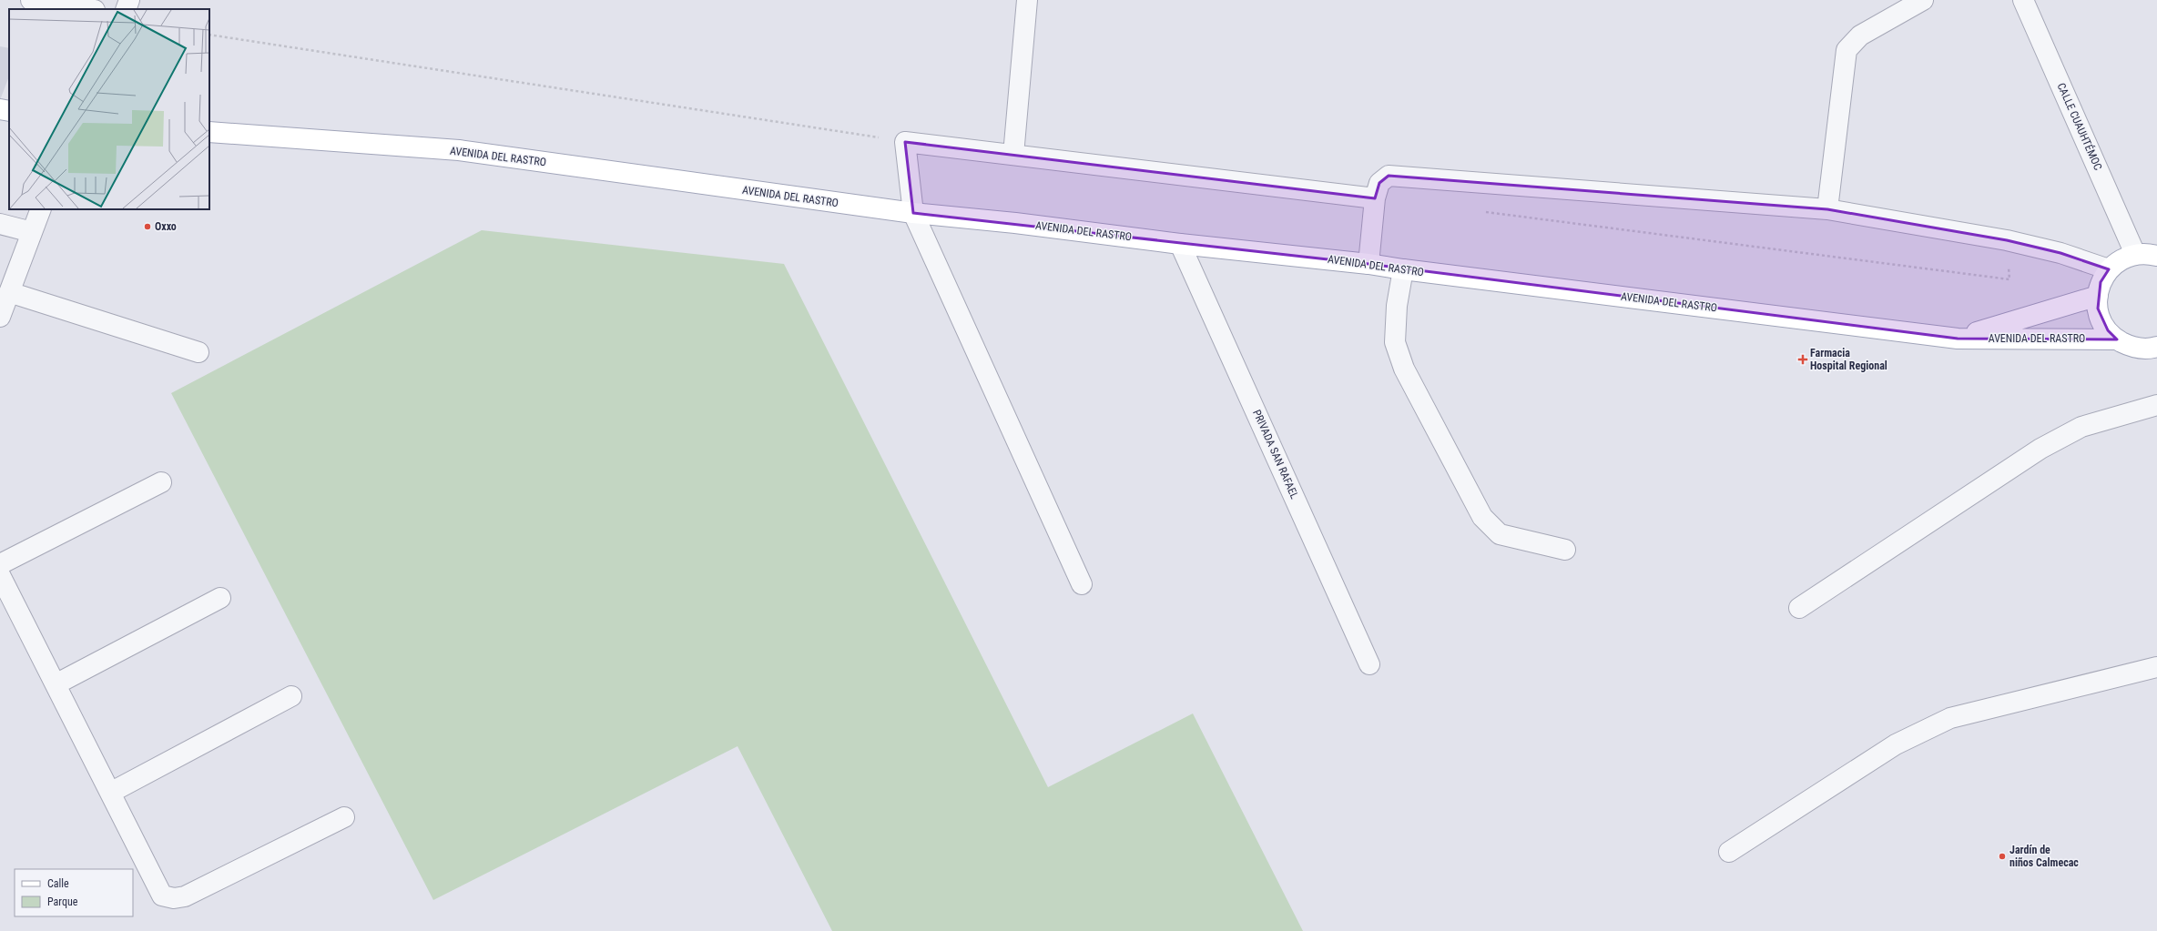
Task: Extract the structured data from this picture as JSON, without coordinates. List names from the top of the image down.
{
  "streets": {
    "main road": ["AVENIDA DEL RASTRO"],
    "street": ["CALLE CUAUHTÉMOC", "PRIVADA SAN RAFAEL"]
  },
  "crossings": [
    ["AVENIDA DEL RASTRO", "PRIVADA SAN RAFAEL"]
  ],
  "places": {
    "other": ["Oxxo", "Jardín de niños Calmecac"],
    "health": ["Farmacia Hospital Regional"]
  },
  "legend": ["Calle", "Parque"]
}
